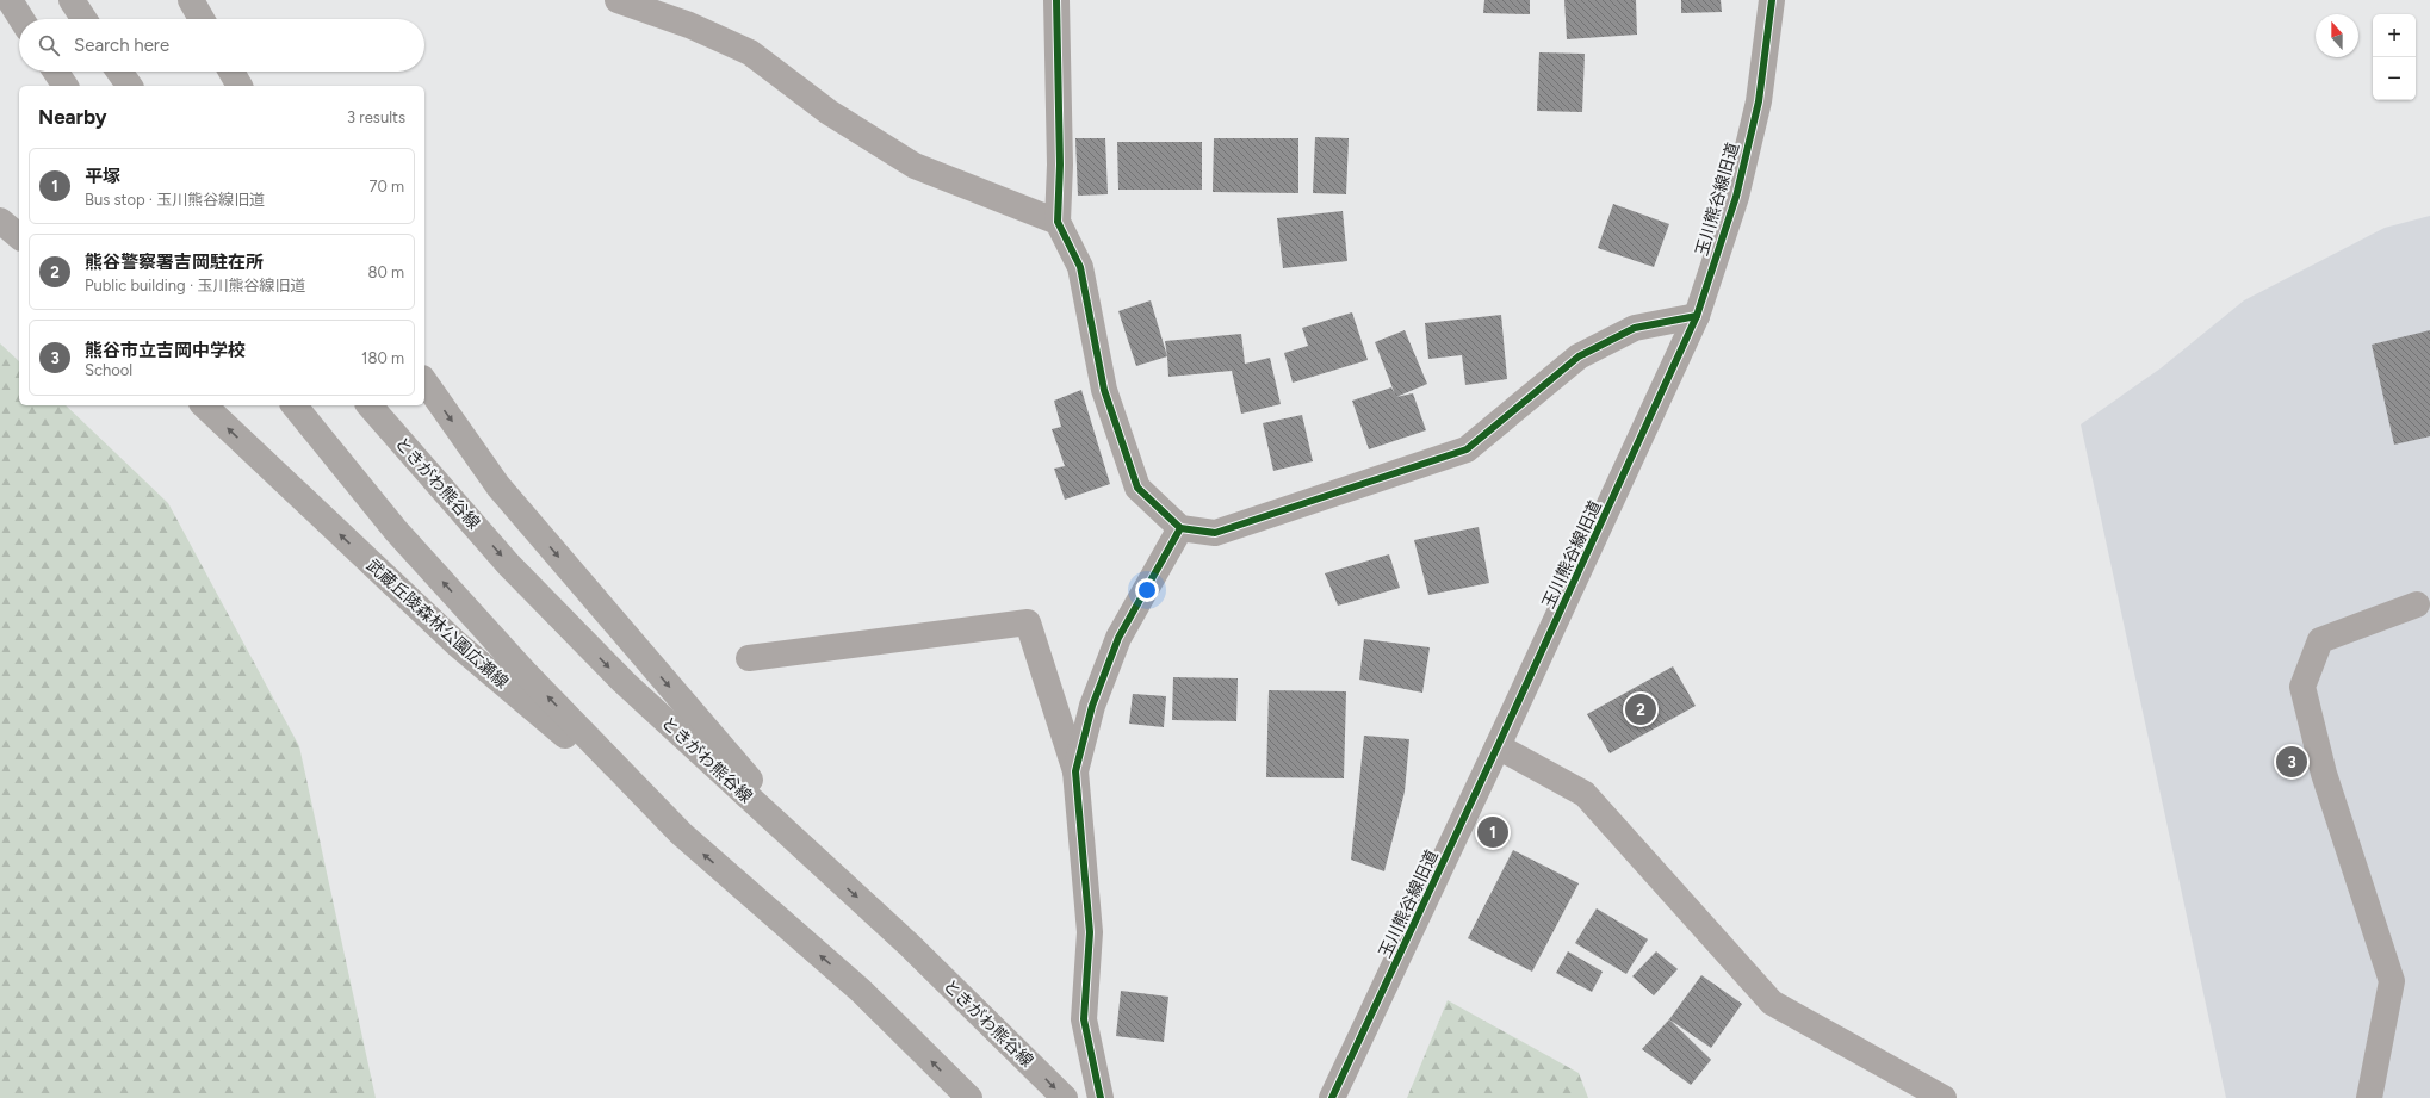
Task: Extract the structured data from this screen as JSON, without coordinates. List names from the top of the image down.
{
  "streets": {
    "main road": ["ときがわ熊谷線", "武蔵丘陵森林公園広瀬線"],
    "street": ["玉川熊谷線旧道"]
  },
  "north": "top",
  "page": {
    "map_buttons": ["+", "−"],
    "search": "Search here",
    "heading": ["Nearby", "3 results"],
    "list": [
      {
        "mark": "1",
        "name": "平塚",
        "note": "Bus stop · 玉川熊谷線旧道",
        "value": "70 m"
      },
      {
        "mark": "2",
        "name": "熊谷警察署吉岡駐在所",
        "note": "Public building · 玉川熊谷線旧道",
        "value": "80 m"
      },
      {
        "mark": "3",
        "name": "熊谷市立吉岡中学校",
        "note": "School",
        "value": "180 m"
      }
    ],
    "pins": ["2", "3", "1"]
  }
}
